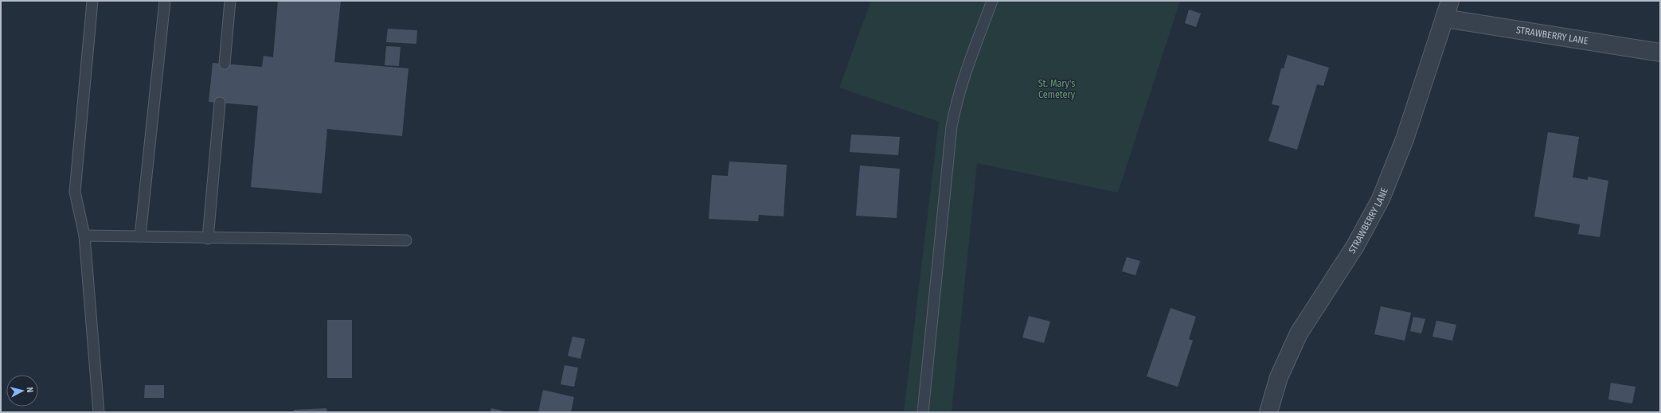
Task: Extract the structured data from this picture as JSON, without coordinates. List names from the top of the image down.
{
  "streets": {
    "street": ["STRAWBERRY LANE"]
  },
  "parks": ["St. Mary's Cemetery"],
  "north": "right"
}
